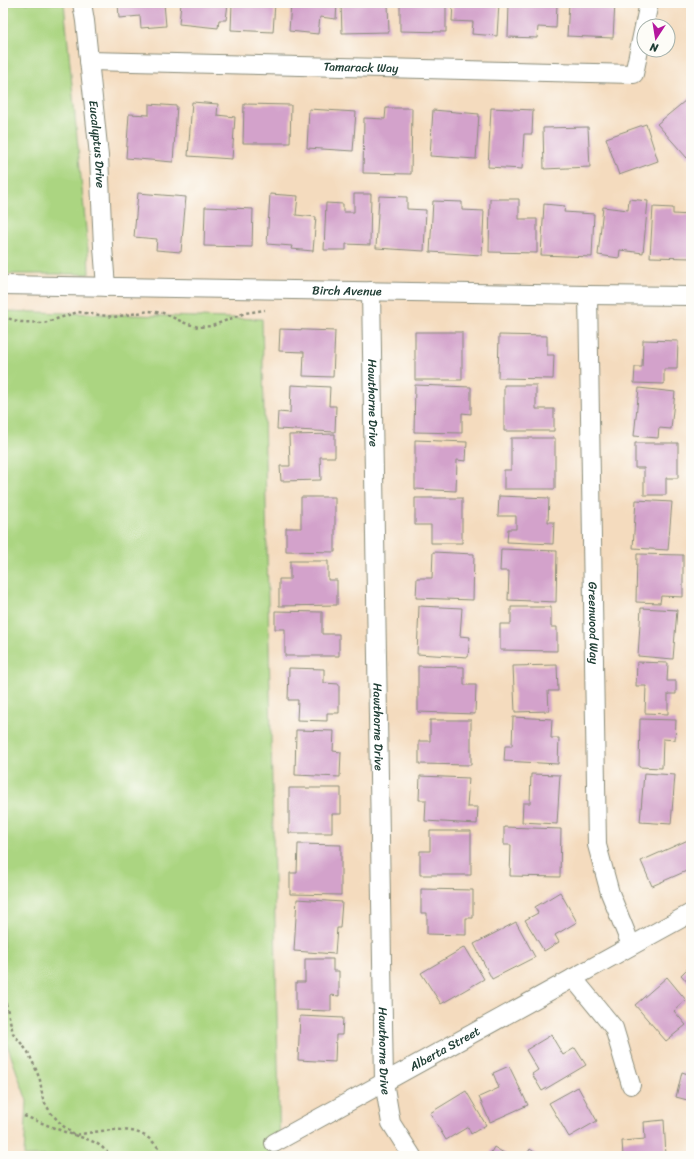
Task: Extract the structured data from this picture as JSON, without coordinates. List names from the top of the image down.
{
  "streets": {
    "street": [
      "Tamarack Way",
      "Eucalyptus Drive",
      "Birch Avenue",
      "Hawthorne Drive",
      "Greenwood Way",
      "Alberta Street"
    ]
  },
  "crossings": [
    ["Tamarack Way", "Eucalyptus Drive"],
    ["Eucalyptus Drive", "Birch Avenue"],
    ["Birch Avenue", "Hawthorne Drive"],
    ["Birch Avenue", "Greenwood Way"],
    ["Hawthorne Drive", "Alberta Street"],
    ["Greenwood Way", "Alberta Street"]
  ],
  "north": "bottom"
}
